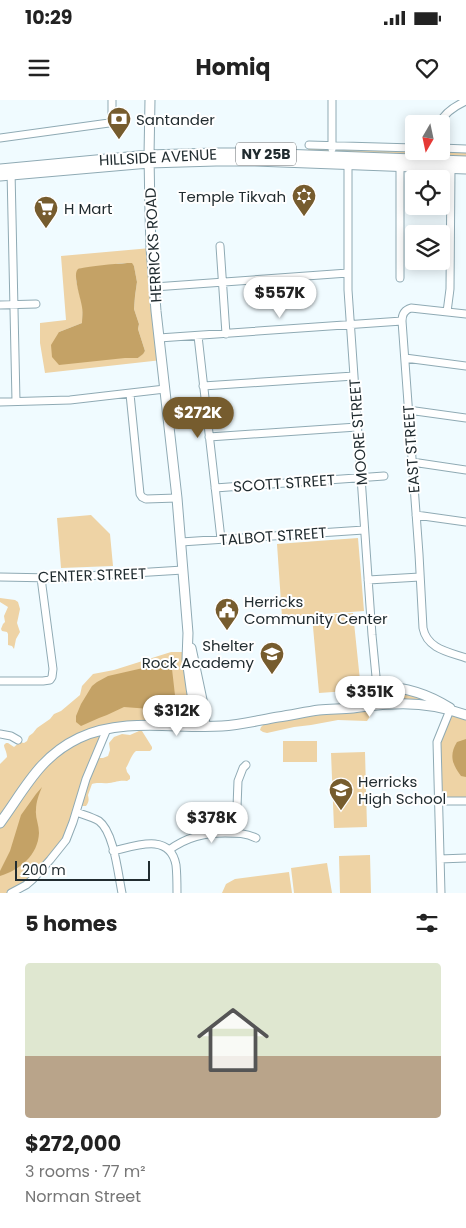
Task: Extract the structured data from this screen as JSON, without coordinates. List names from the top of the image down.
{
  "streets": {
    "main road": ["NY 25B", "HILLSIDE AVENUE", "HERRICKS ROAD"],
    "street": [
      "MOORE STREET",
      "EAST STREET",
      "SCOTT STREET",
      "TALBOT STREET",
      "CENTER STREET"
    ]
  },
  "crossings": [
    ["HILLSIDE AVENUE", "HERRICKS ROAD"],
    ["HILLSIDE AVENUE", "MOORE STREET"],
    ["HERRICKS ROAD", "TALBOT STREET"],
    ["HERRICKS ROAD", "CENTER STREET"],
    ["MOORE STREET", "SCOTT STREET"],
    ["MOORE STREET", "TALBOT STREET"]
  ],
  "places": {
    "bank": ["Santander"],
    "synagogue": ["Temple Tikvah"],
    "supermarket": ["H Mart"],
    "public building": ["Herricks Community Center"],
    "school or university": ["Shelter Rock Academy", "Herricks High School"]
  },
  "scale_bar": "200 m",
  "north": "bottom",
  "page": {
    "status": "10:29",
    "header": "Homiq",
    "price": [
      "$557K",
      "$272K",
      "$351K",
      "$312K",
      "$378K"
    ],
    "scale": "200 m",
    "heading": "5 homes",
    "list": [
      {
        "name": "$272,000",
        "note": "3 rooms · 77 m² · Norman Street"
      }
    ]
  }
}
